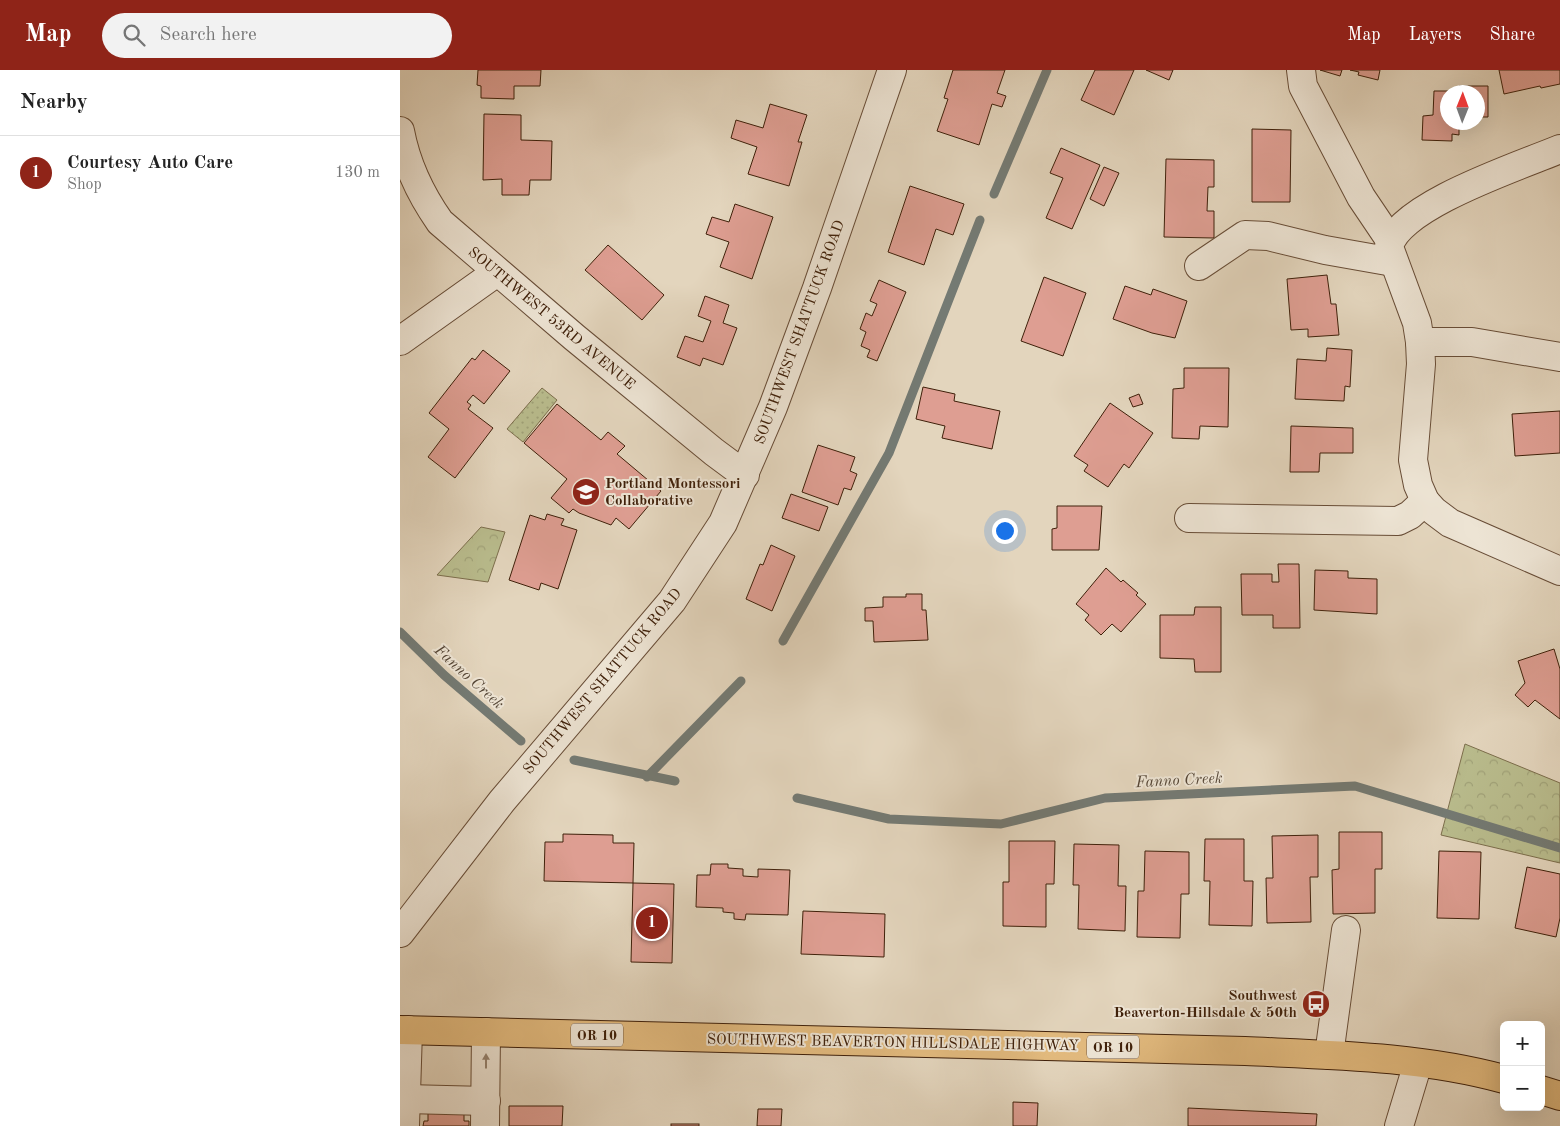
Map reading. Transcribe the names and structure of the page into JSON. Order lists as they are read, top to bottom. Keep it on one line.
{"streets":{"main road":["OR 10","SOUTHWEST BEAVERTON HILLSDALE HIGHWAY"],"street":["SOUTHWEST 53RD AVENUE","SOUTHWEST SHATTUCK ROAD"]},"crossings":[["SOUTHWEST 53RD AVENUE","SOUTHWEST SHATTUCK ROAD"]],"water":["Fanno Creek"],"places":{"school or university":["Portland Montessori Collaborative"],"bus stop":["Southwest Beaverton-Hillsdale & 50th"]},"north":"top","page":{"header":"Map","search":"Search here","nav":["Map","Layers","Share"],"heading":"Nearby","list":[{"mark":"1","name":"Courtesy Auto Care","note":"Shop","value":"130 m"}],"pins":"1","map_buttons":["+","−"]}}
